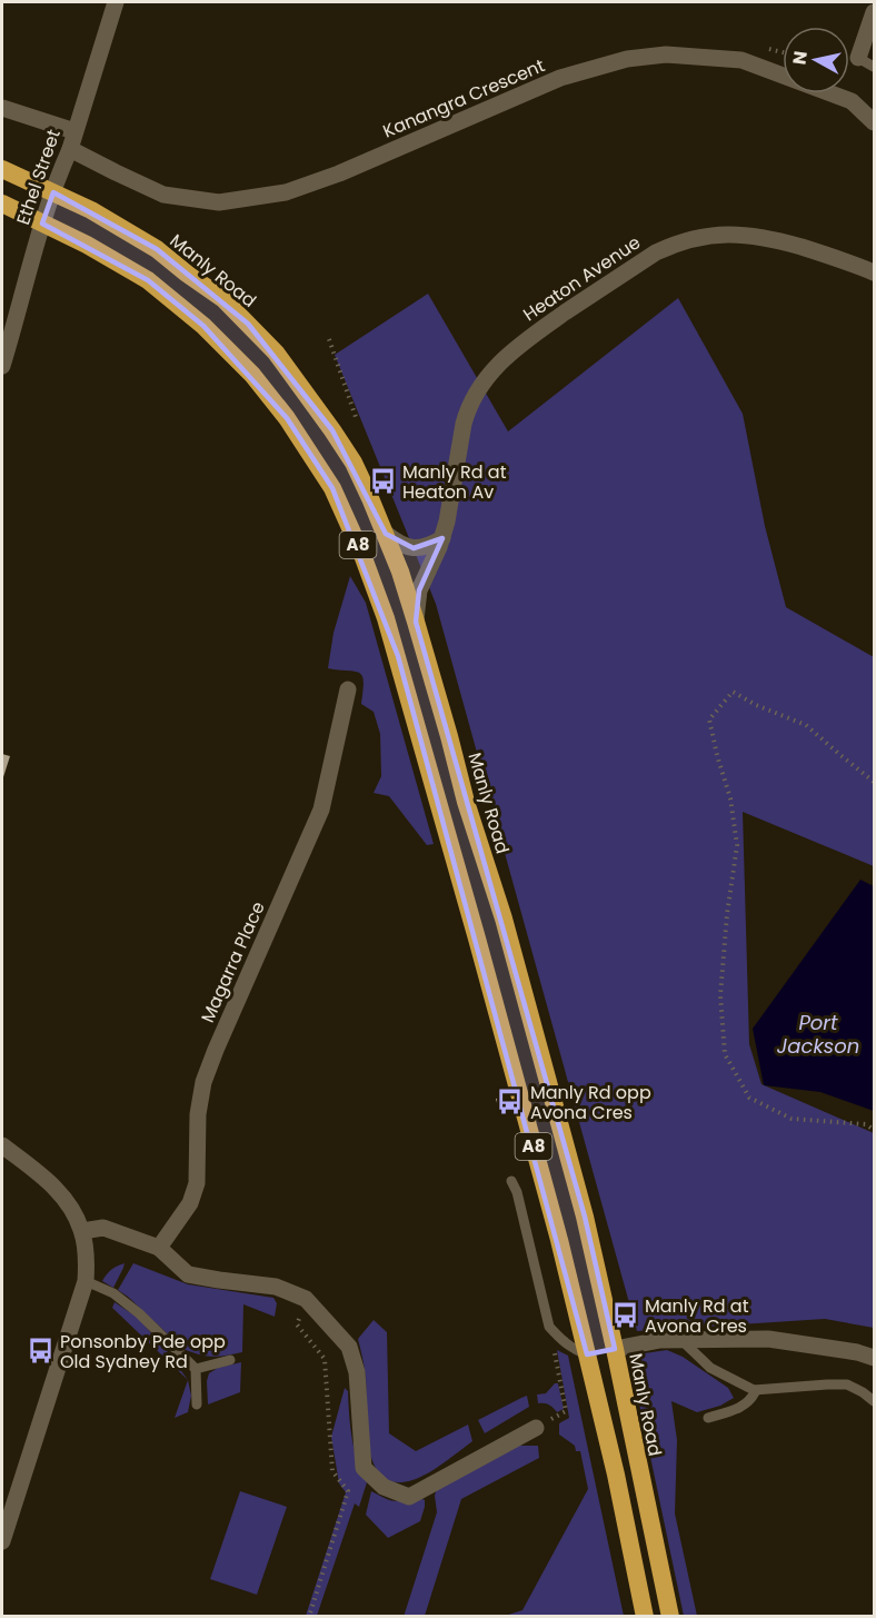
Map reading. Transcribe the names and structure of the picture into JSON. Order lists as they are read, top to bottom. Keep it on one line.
{"streets":{"highway":["Manly Road","A8"],"street":["Kanangra Crescent","Ethel Street","Heaton Avenue","Magarra Place"]},"crossings":[["Kanangra Crescent","Ethel Street"],["Manly Road","Heaton Avenue"]],"water":["Port Jackson"],"places":{"bus stop":["Manly Rd at Heaton Av","Manly Rd opp Avona Cres","Manly Rd at Avona Cres","Ponsonby Pde opp Old Sydney Rd"]},"north":"left"}
